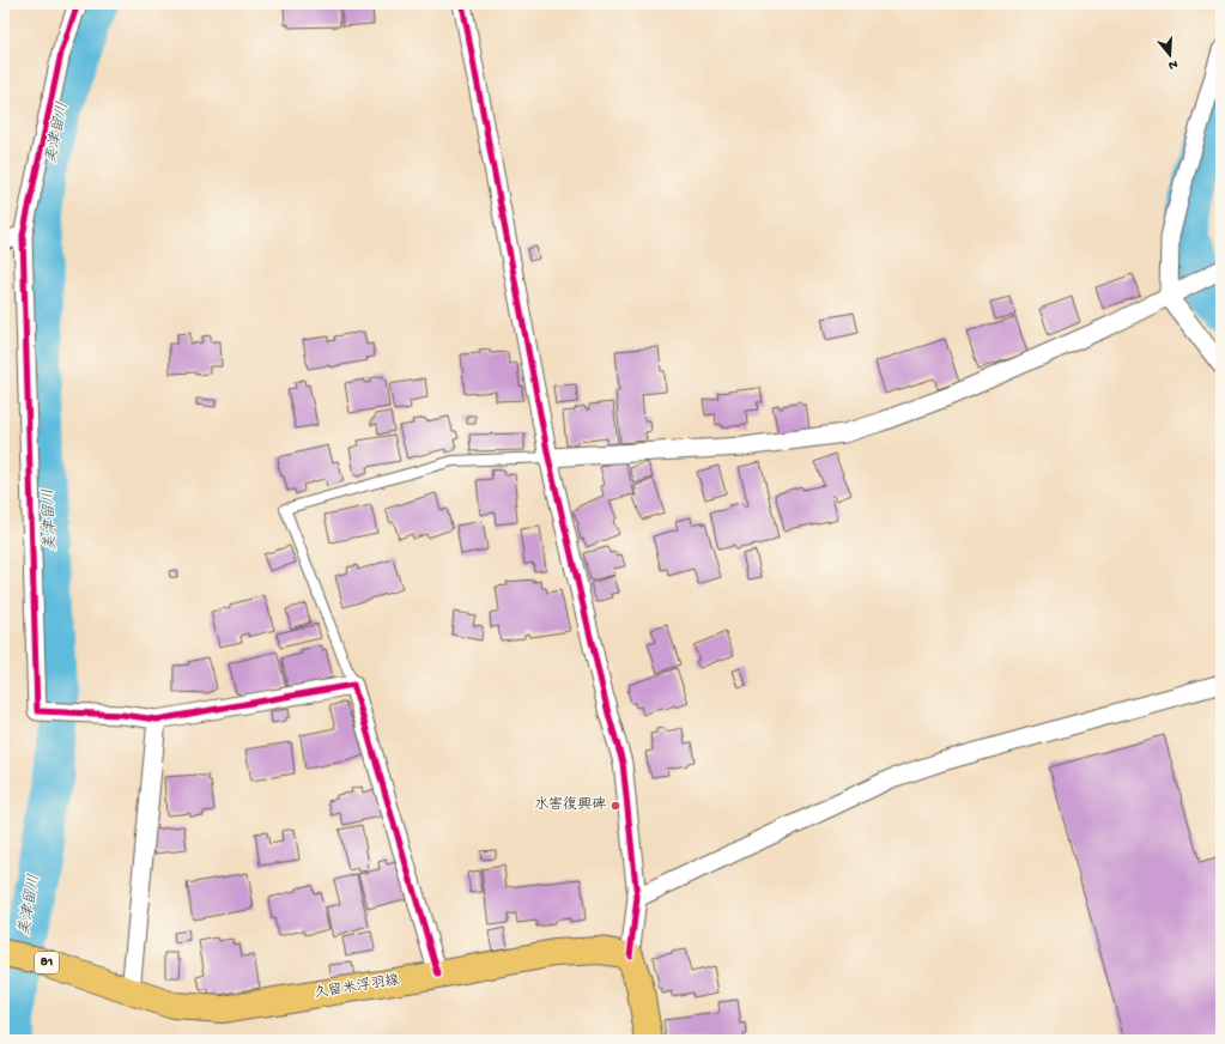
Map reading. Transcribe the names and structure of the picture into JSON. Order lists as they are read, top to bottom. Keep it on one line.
{"streets":{"main road":["81","久留米浮羽線"]},"water":["美津留川"],"places":["水害復興碑"],"north":"bottom"}
